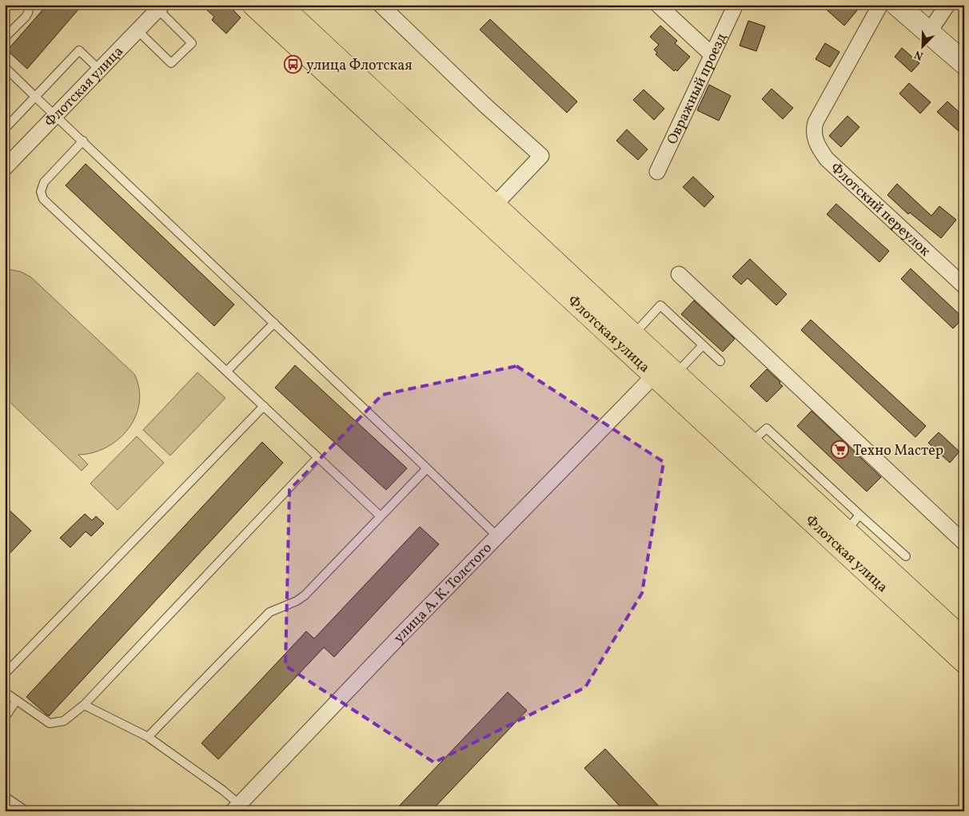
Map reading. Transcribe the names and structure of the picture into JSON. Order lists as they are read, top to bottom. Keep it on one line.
{"streets":{"main road":["Флотская улица"],"street":["Овражный проезд","Флотский переулок","улица А. К. Толстого"]},"crossings":[["Флотская улица","улица А. К. Толстого"]],"places":{"bus stop":["улица Флотская"],"supermarket":["Техно Мастер"]},"north":"bottom left"}
